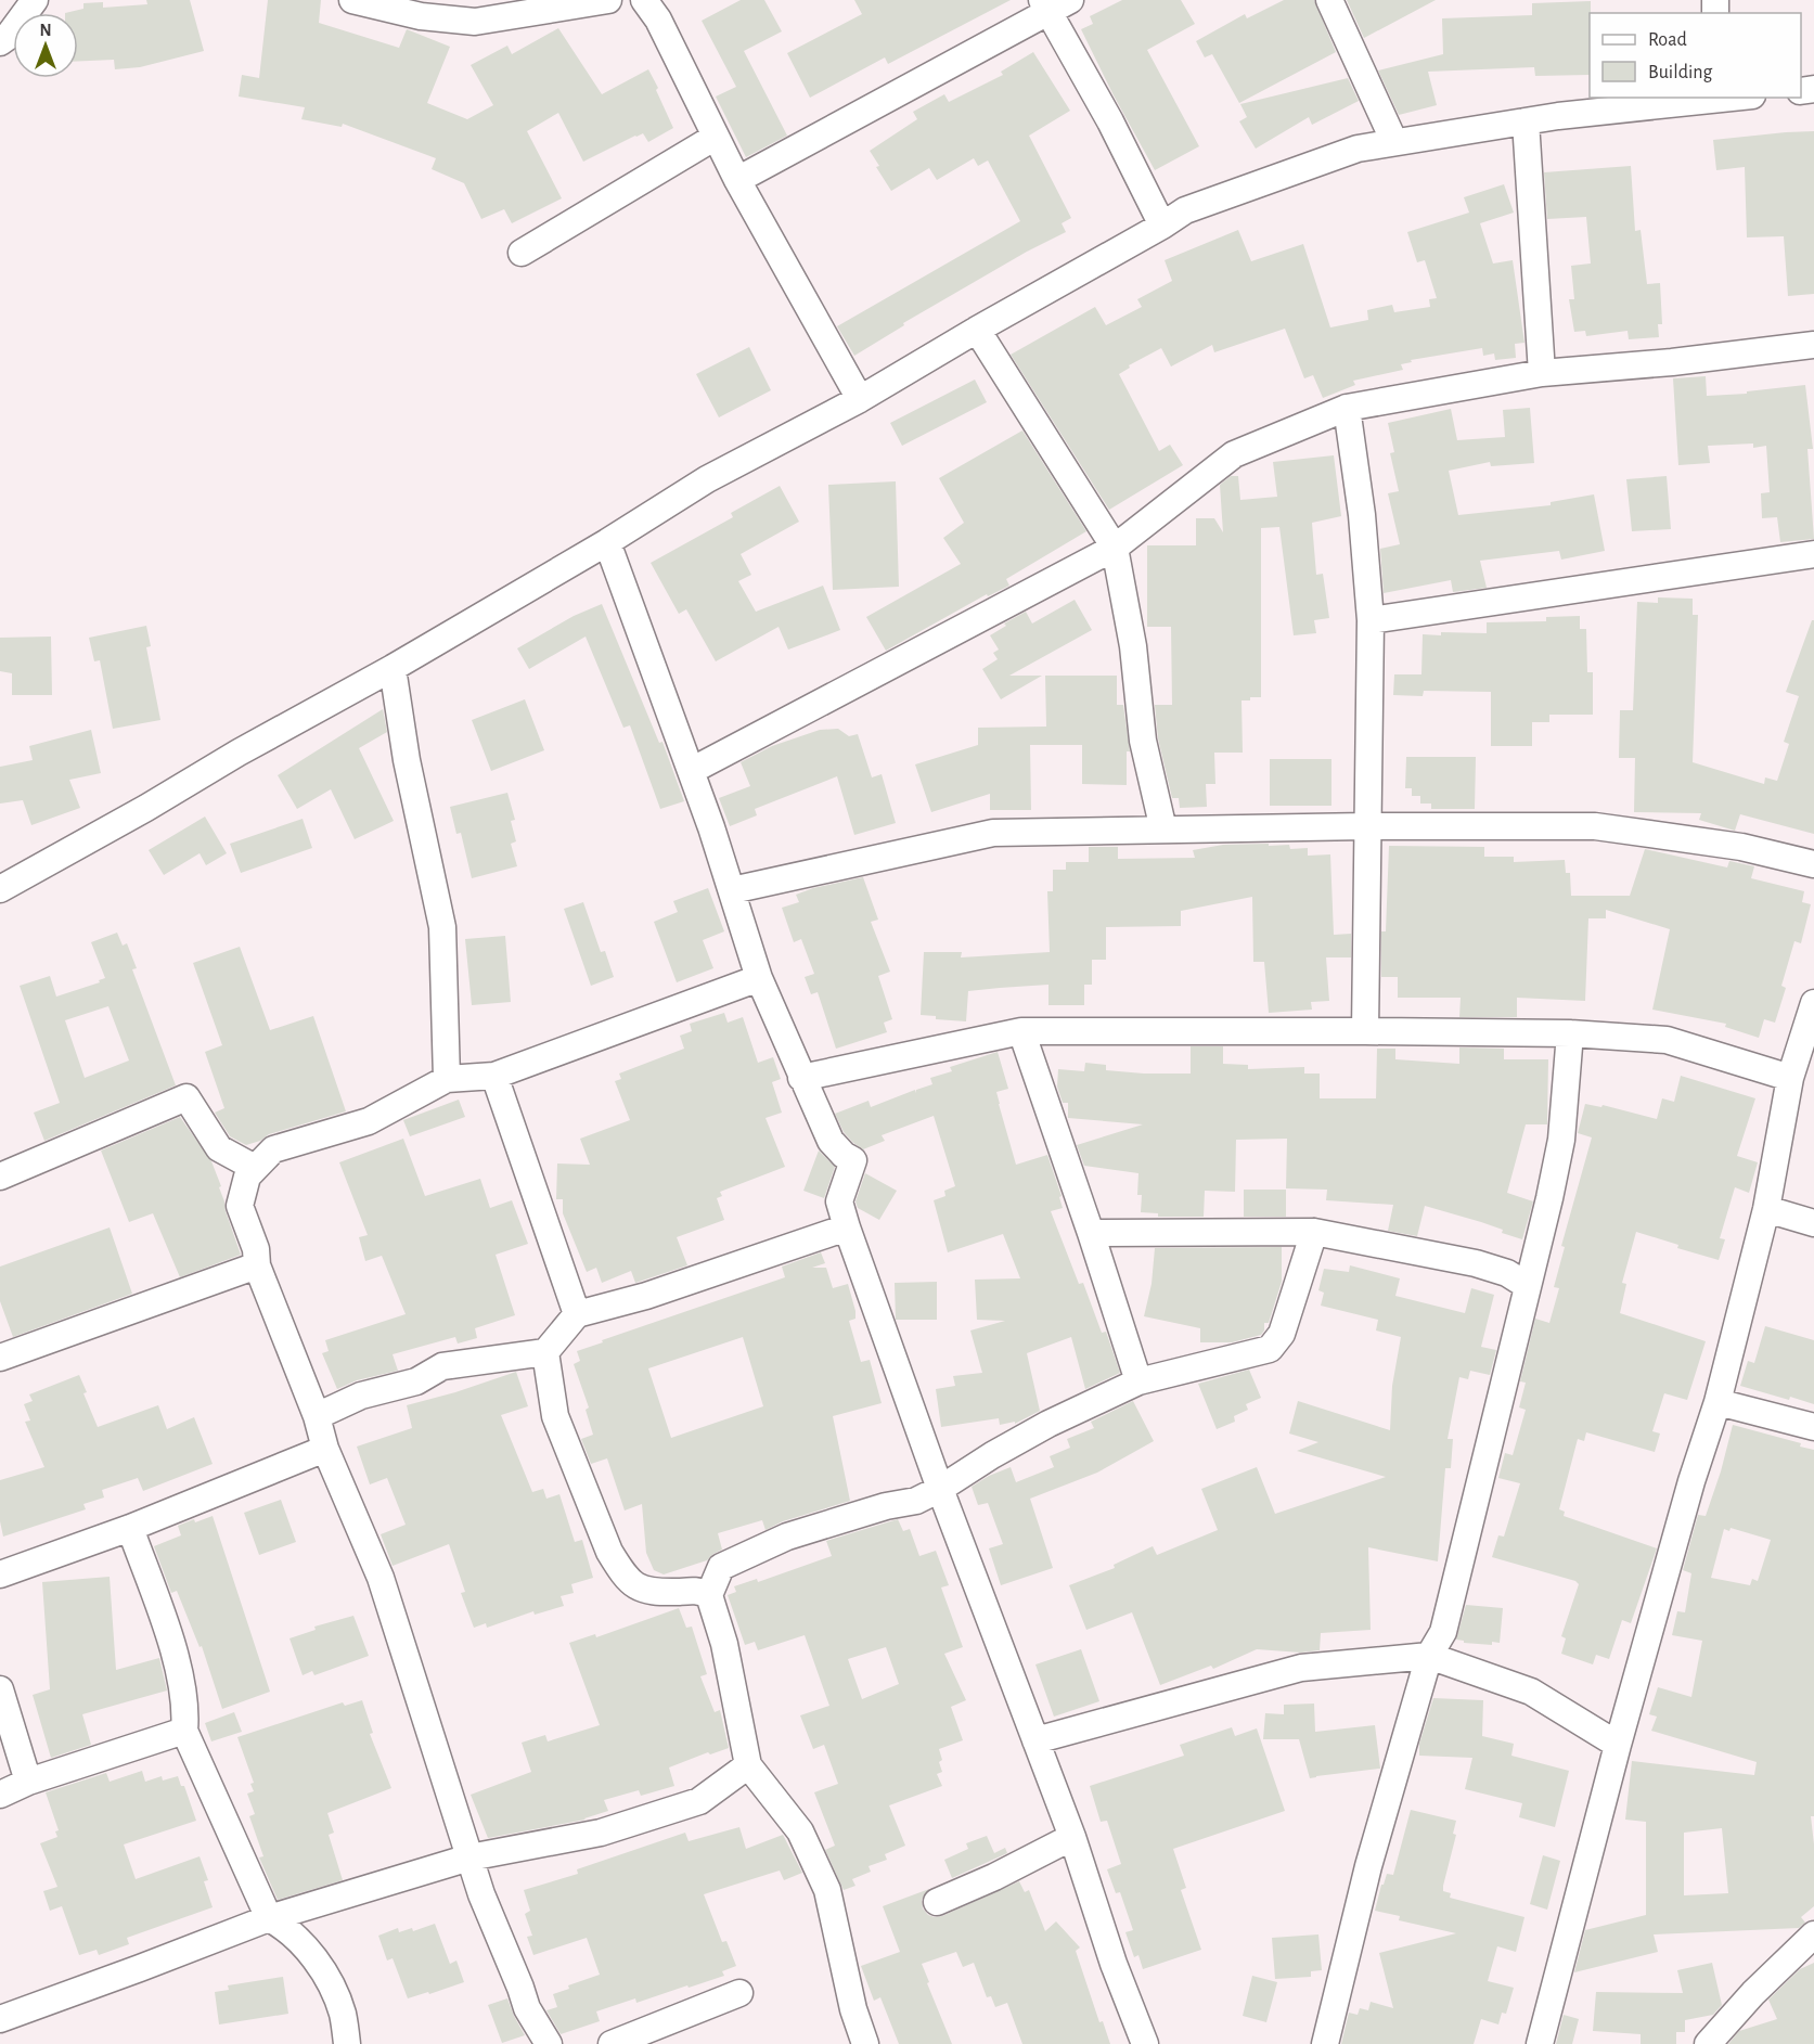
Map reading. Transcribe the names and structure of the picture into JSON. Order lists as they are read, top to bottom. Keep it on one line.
{"legend":["Road","Building"],"north":"top"}
